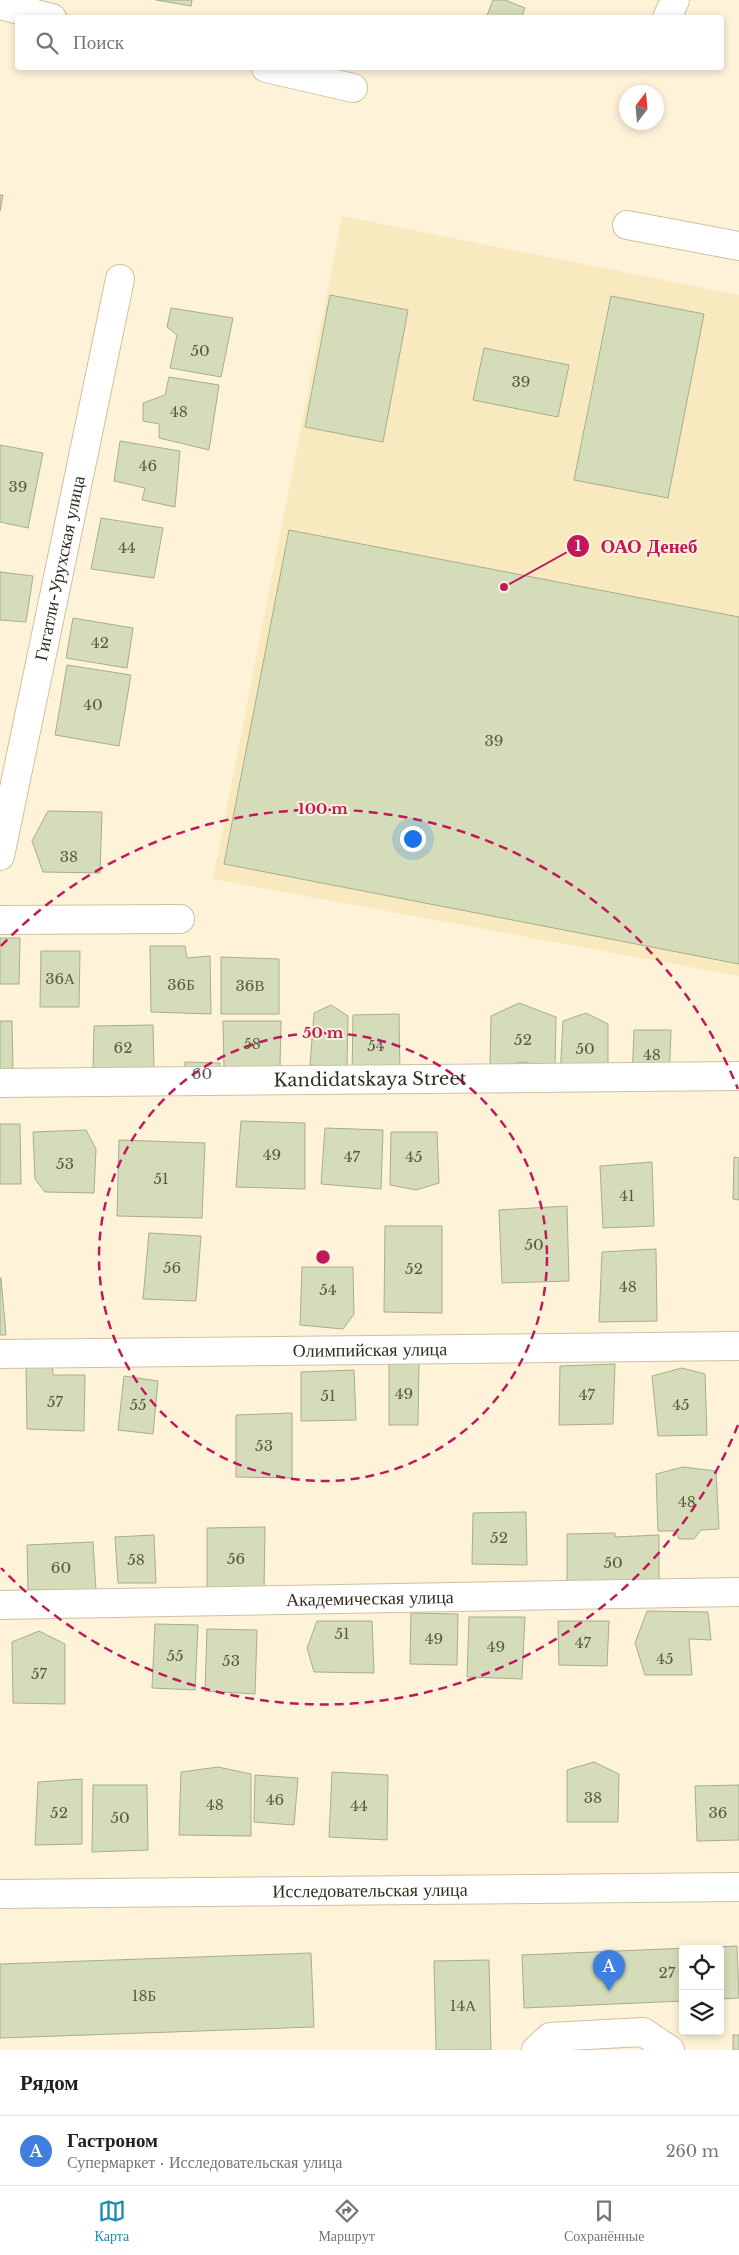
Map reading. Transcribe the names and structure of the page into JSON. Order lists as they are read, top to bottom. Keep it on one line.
{"streets":{"street":["Гигатли-Урухская улица","Kandidatskaya Street","Олимпийская улица","Академическая улица","Исследовательская улица"]},"places":["ОАО Денеб"],"house_numbers":["50","39","48","46","39","44","42","40","39","38","36А","36Б","36В","52","58","54","62","50","48","60","49","47","45","53","51","41","50","56","52","48","54","49","47","51","57","55","45","53","48","52","56","58","50","60","51","49","47","49","55","45","53","57","38","46","48","44","52","36","50","27","18Б","14А"],"north":"top","page":{"search":"Поиск","pins":"A","heading":"Рядом","list":[{"mark":"A","name":"Гастроном","note":"Супермаркет · Исследовательская улица","value":"260 m"}],"nav":["Карта","Маршрут","Сохранённые"]},"rings":["100 m","50 m"]}
